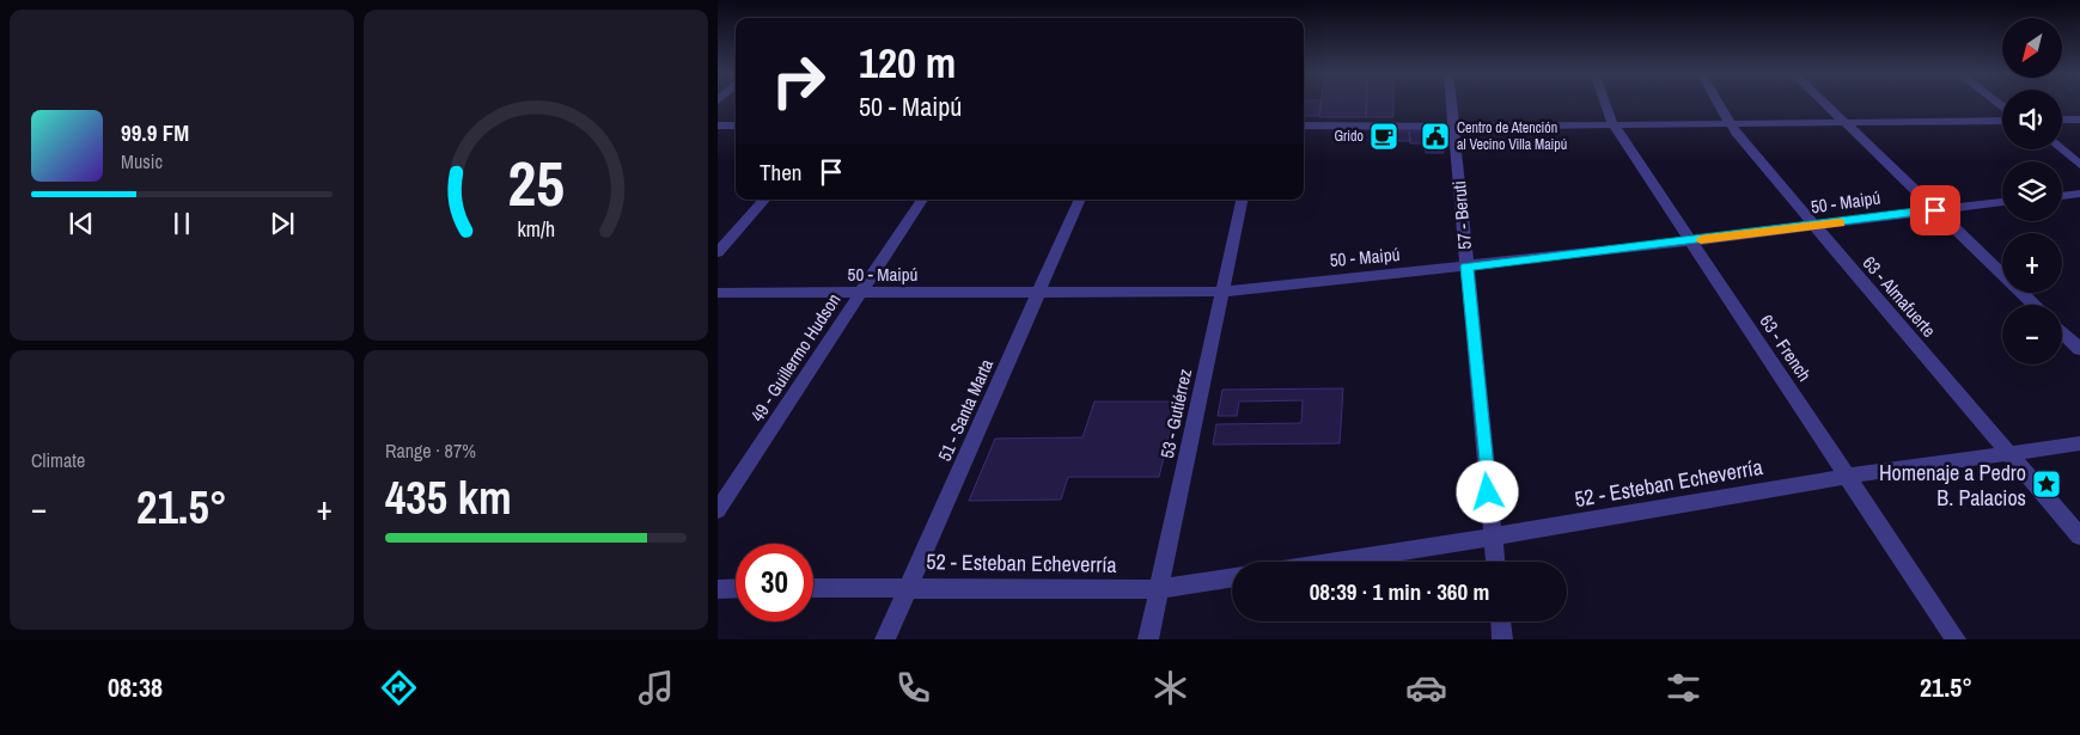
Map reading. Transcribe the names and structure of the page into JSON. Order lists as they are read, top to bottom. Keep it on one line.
{"streets":{"street":["50 - Maipú","57 - Beruti","63 - Almafuerte","63 - French","49 - Guillermo Hudson","51 - Santa Marta","53 - Gutiérrez","52 - Esteban Echeverría"]},"crossings":[["50 - Maipú","57 - Beruti"],["50 - Maipú","63 - Almafuerte"],["50 - Maipú","63 - French"],["50 - Maipú","49 - Guillermo Hudson"],["50 - Maipú","51 - Santa Marta"],["50 - Maipú","53 - Gutiérrez"],["57 - Beruti","52 - Esteban Echeverría"],["63 - Almafuerte","52 - Esteban Echeverría"],["63 - French","52 - Esteban Echeverría"],["51 - Santa Marta","52 - Esteban Echeverría"],["53 - Gutiérrez","52 - Esteban Echeverría"]],"places":{"cafe":["Grido"],"public building":["Centro de Atención al Vecino Villa Maipú"],"place":["Homenaje a Pedro B. Palacios"]},"north":"bottom left","page":{"map_buttons":["+","−"],"turn":["120 m","50 - Maipú"],"song":["99.9 FM","Music"],"then":"Then","tile":["Climate",["Range · 87%","435 km"]],"heat":["−","21.5°","+"],"limit":"30","trip":"08:39 · 1 min · 360 m","tabs":["08:38","21.5°"],"gauge":["25","km/h"]}}
